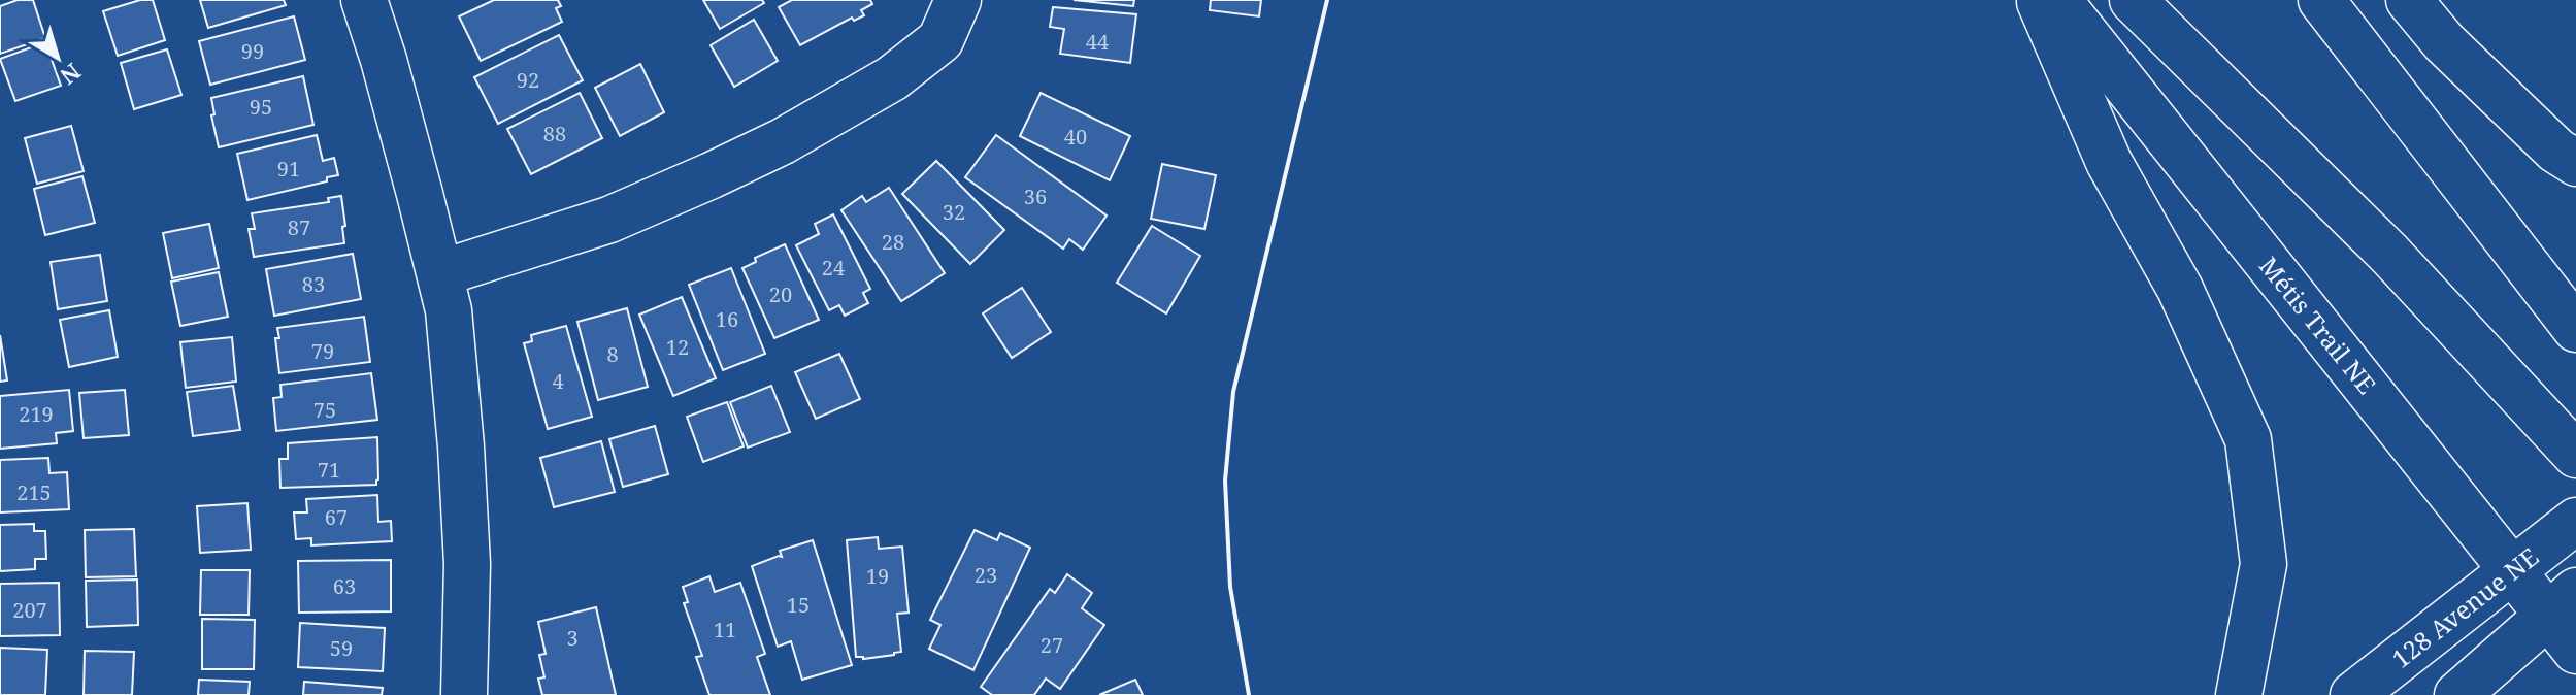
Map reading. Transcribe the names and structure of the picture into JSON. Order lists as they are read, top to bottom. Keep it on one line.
{"streets":{"main road":["Métis Trail NE","128 Avenue NE"]},"crossings":[["Métis Trail NE","128 Avenue NE"]],"house_numbers":["44","99","92","95","88","40","91","36","32","87","28","24","83","20","16","12","79","8","4","75","219","71","215","67","23","19","63","15","207","11","3","27","59"],"north":"bottom right"}
